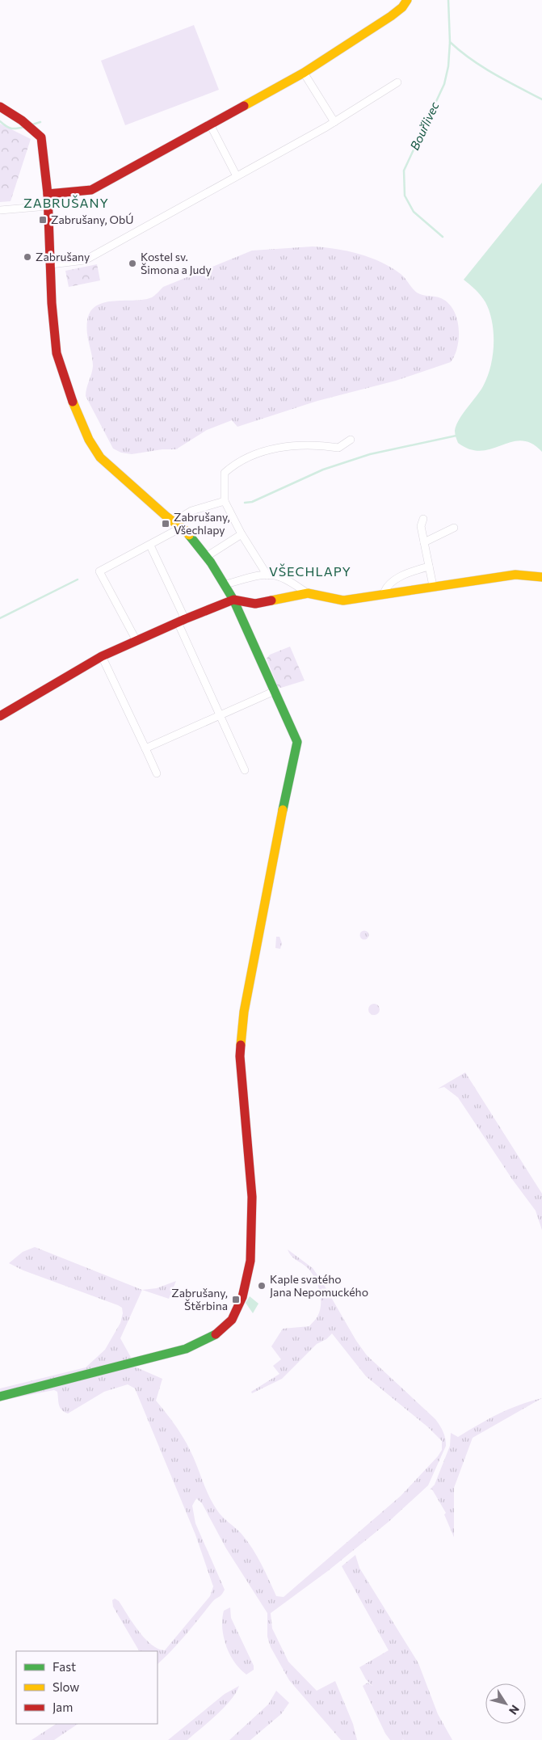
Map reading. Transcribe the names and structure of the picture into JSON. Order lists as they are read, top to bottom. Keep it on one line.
{"districts":["ZABRUŠANY","VŠECHLAPY"],"water":["Bouřlivec"],"places":{"transit":["Zabrušany, ObÚ","Zabrušany, Všechlapy","Zabrušany, Štěrbina"],"other":["Zabrušany","Kostel sv. Šimona a Judy","Kaple svatého Jana Nepomuckého"]},"legend":["Fast","Slow","Jam"],"north":"bottom right"}
